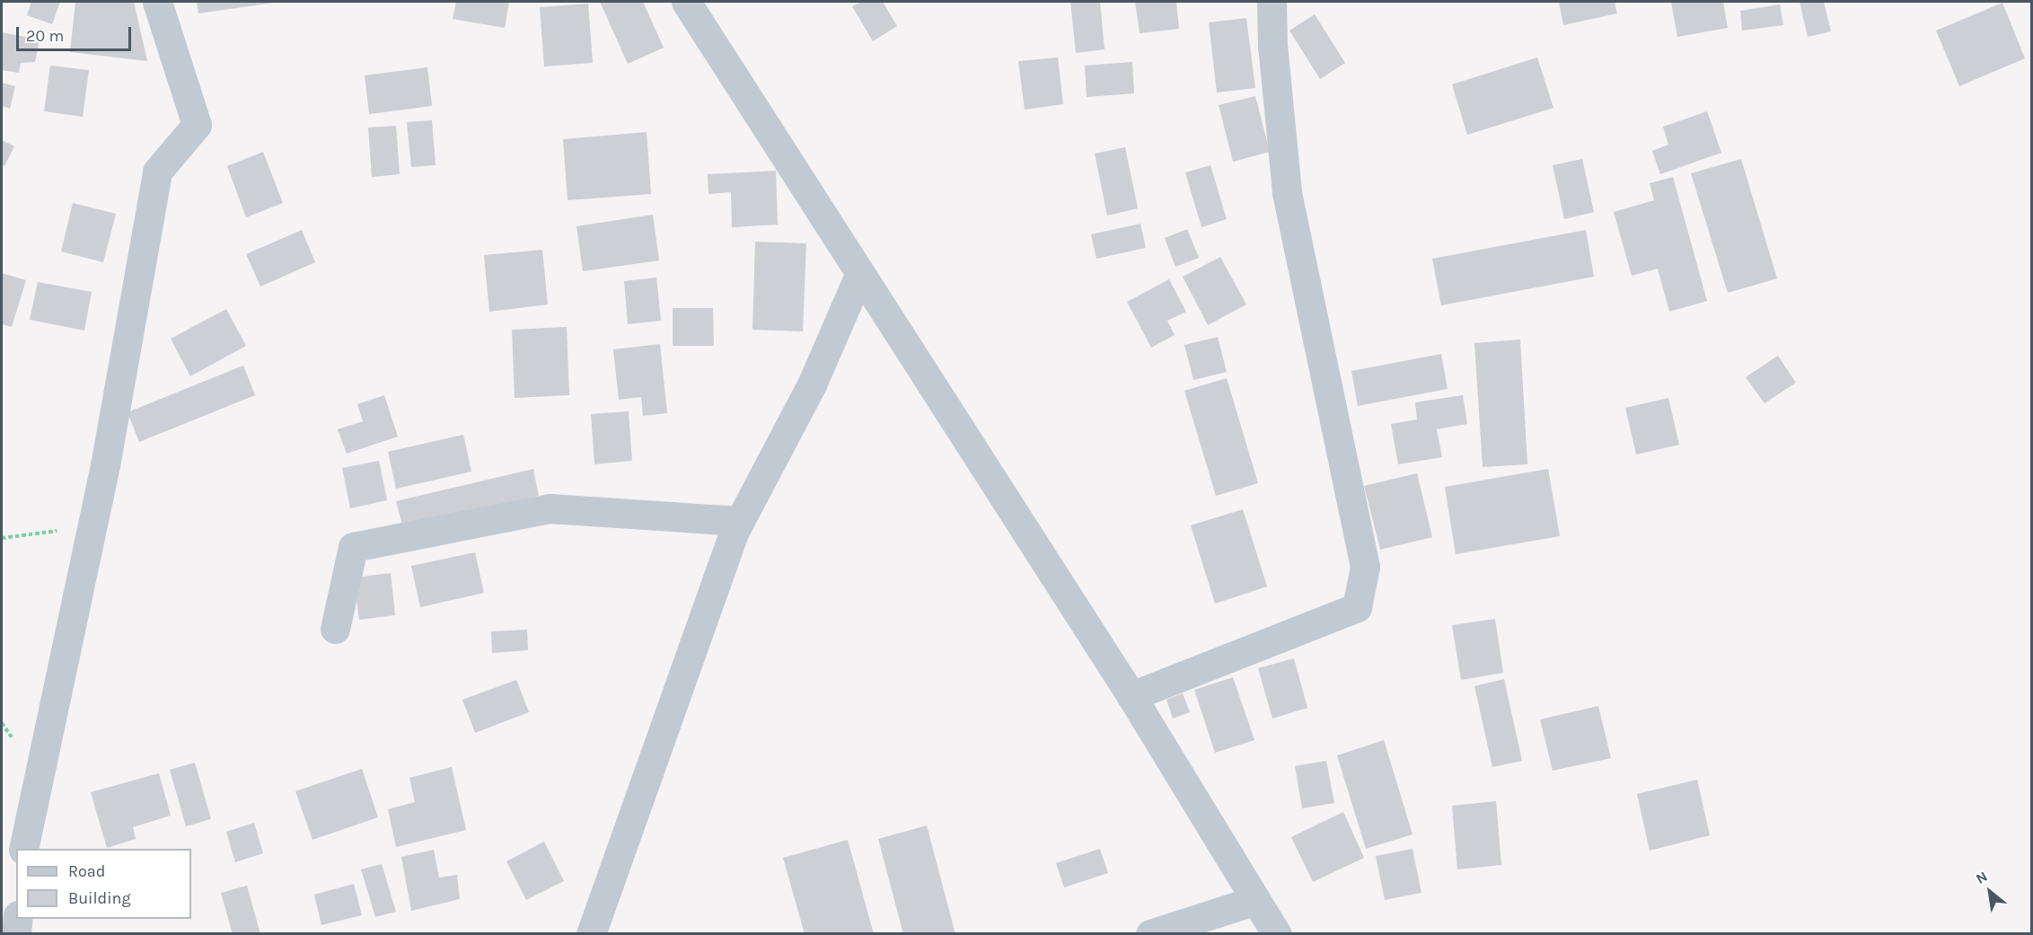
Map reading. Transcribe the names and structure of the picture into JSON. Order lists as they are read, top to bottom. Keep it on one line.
{"legend":["Road","Building"],"scale_bar":"20 m","north":"top left"}
